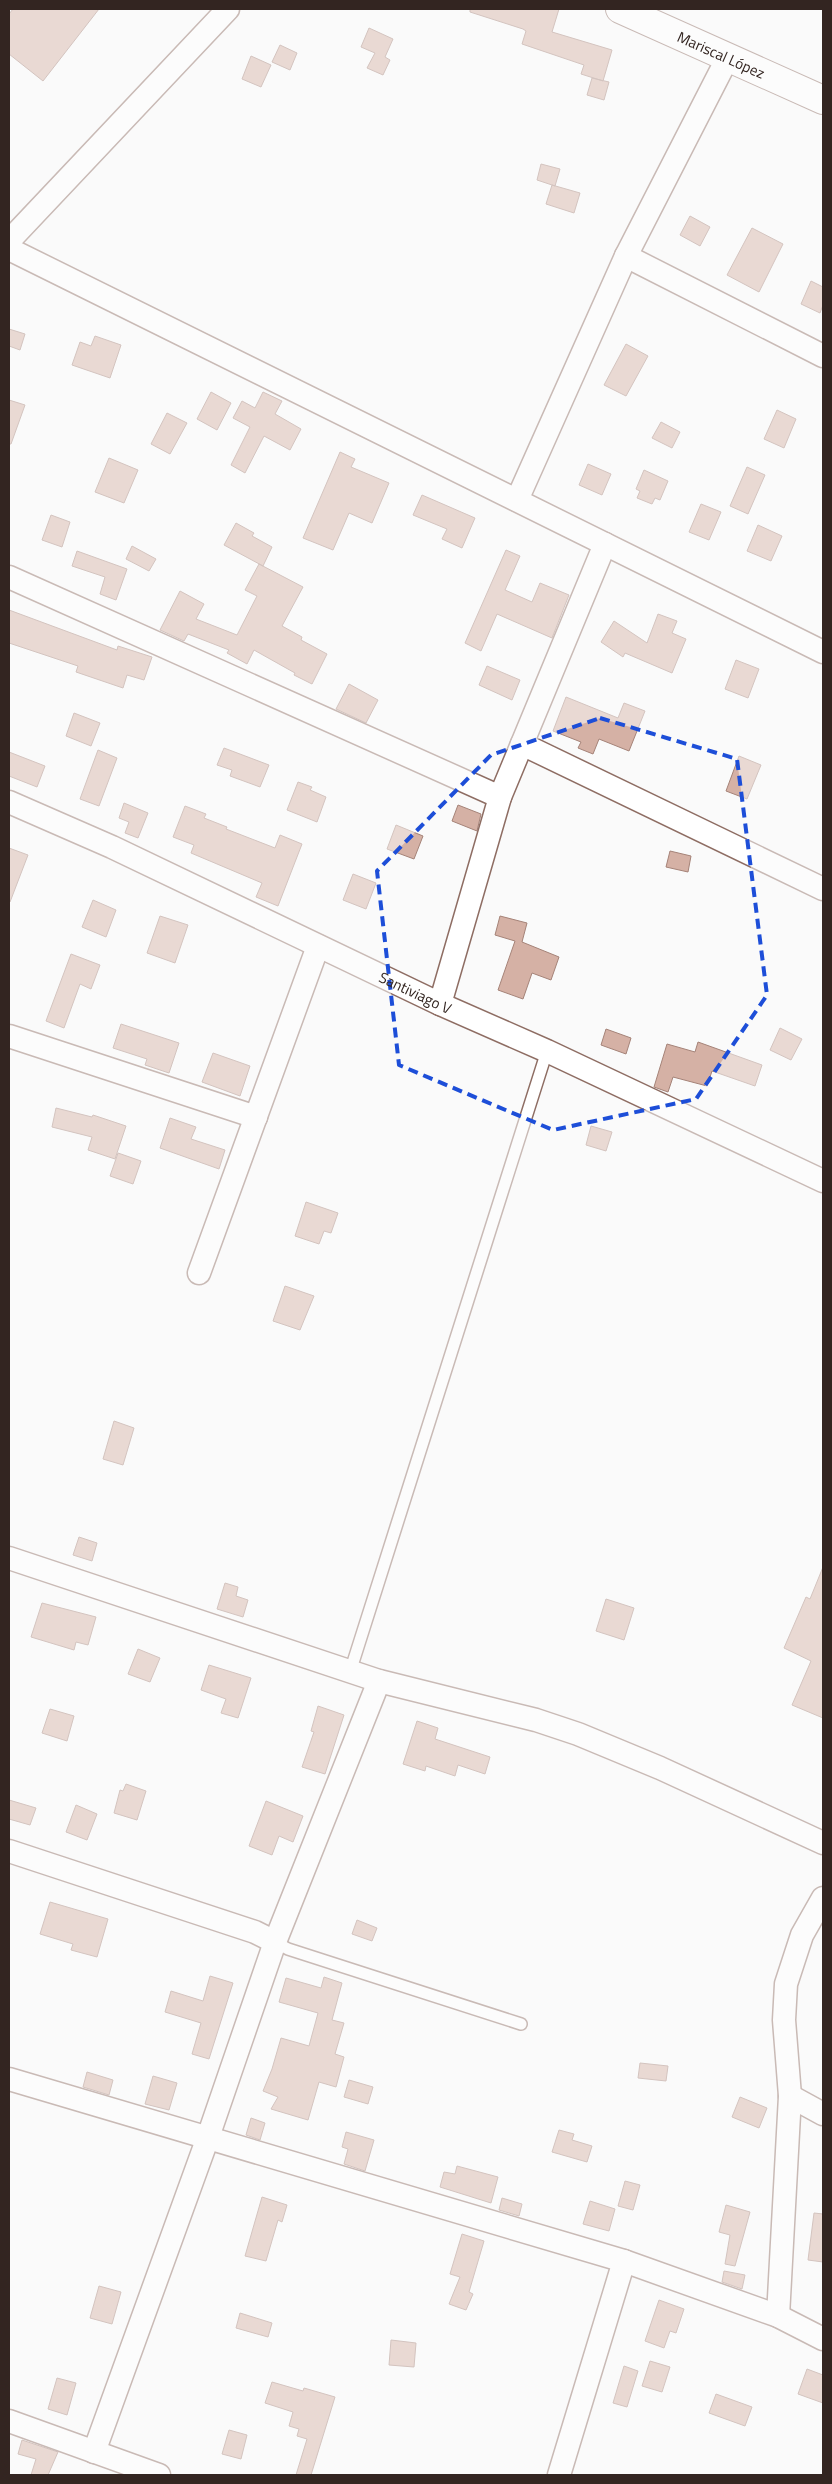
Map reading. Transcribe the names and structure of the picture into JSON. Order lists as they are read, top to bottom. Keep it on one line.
{"streets":{"street":["Mariscal López","Santiviago V"]}}
